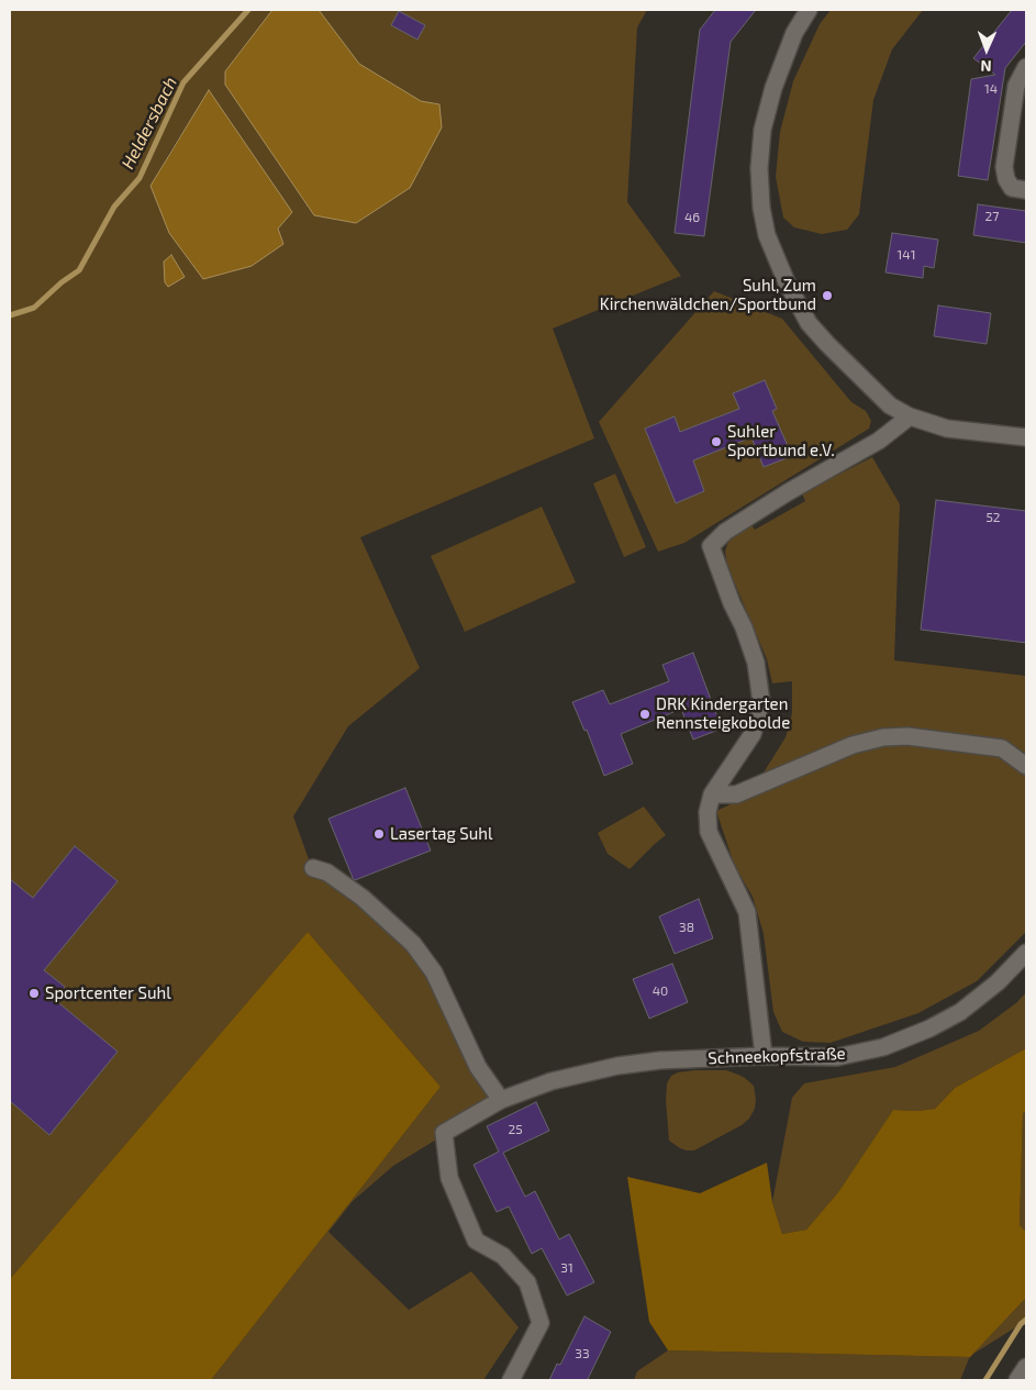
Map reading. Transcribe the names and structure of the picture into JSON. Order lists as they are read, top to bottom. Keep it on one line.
{"streets":{"street":["Schneekopfstraße"]},"water":["Heldersbach"],"places":["Suhl, Zum Kirchenwäldchen/Sportbund","Suhler Sportbund e.V.","DRK Kindergarten Rennsteigkobolde","Lasertag Suhl","Sportcenter Suhl"],"house_numbers":["14","27","46","141","52","38","40","25","31","33"],"north":"bottom"}
